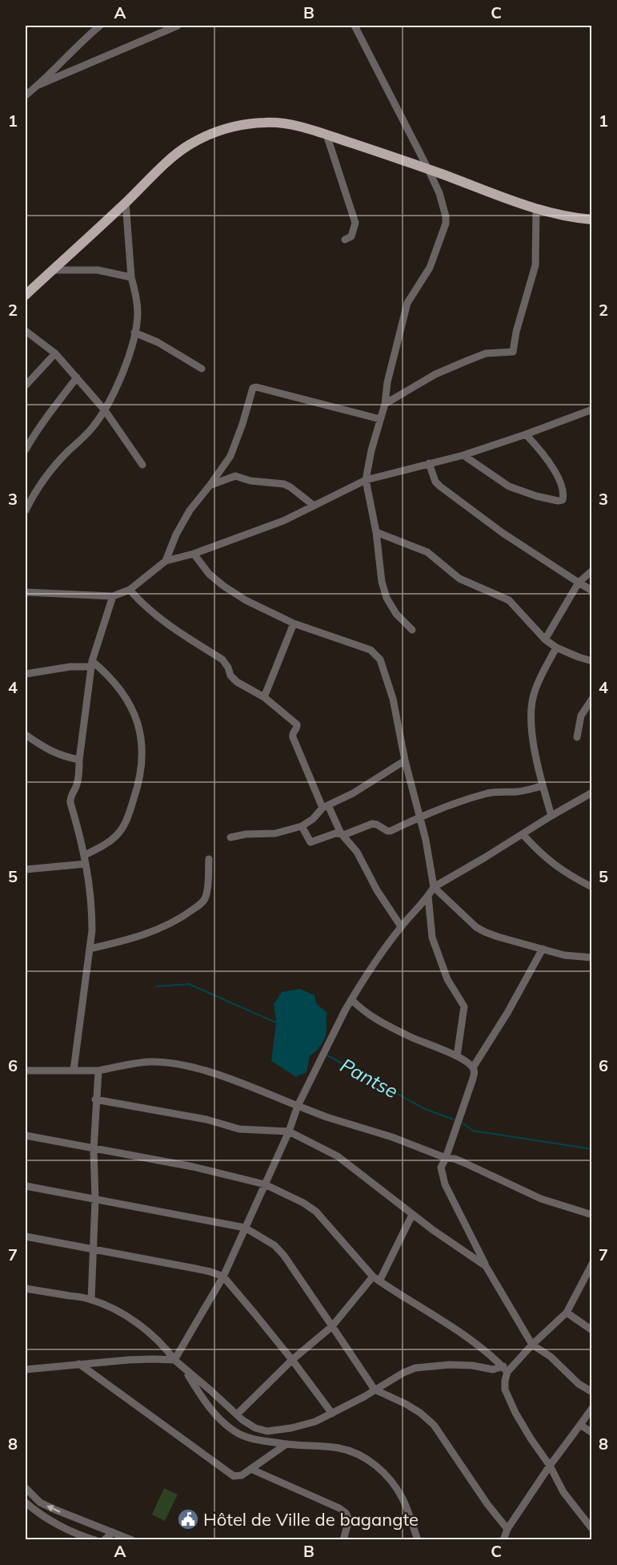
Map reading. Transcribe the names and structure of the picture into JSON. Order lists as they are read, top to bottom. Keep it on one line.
{"water":["Pantse"],"places":{"public building":["Hôtel de Ville de bagangte"]},"grid":{"columns":["A","B","C"],"rows":["1","2","3","4","5","6","7","8"]}}
